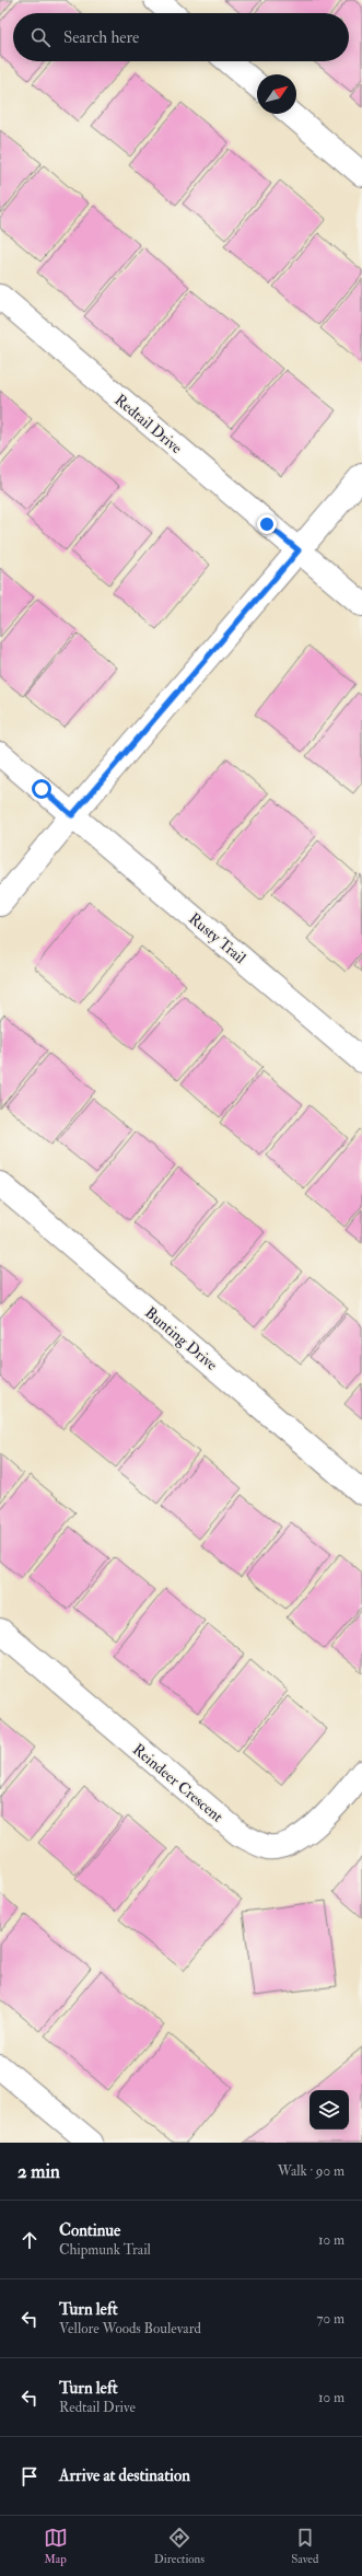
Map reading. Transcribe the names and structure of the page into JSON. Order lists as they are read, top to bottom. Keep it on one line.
{"streets":{"street":["Redtail Drive","Rusty Trail","Bunting Drive","Reindeer Crescent"]},"north":"top right","page":{"search":"Search here","heading":["2 min","Walk · 90 m"],"list":[["Continue","Chipmunk Trail","10 m"],["Turn left","Vellore Woods Boulevard","70 m"],["Turn left","Redtail Drive","10 m"],"Arrive at destination"],"nav":["Map","Directions","Saved"]}}
